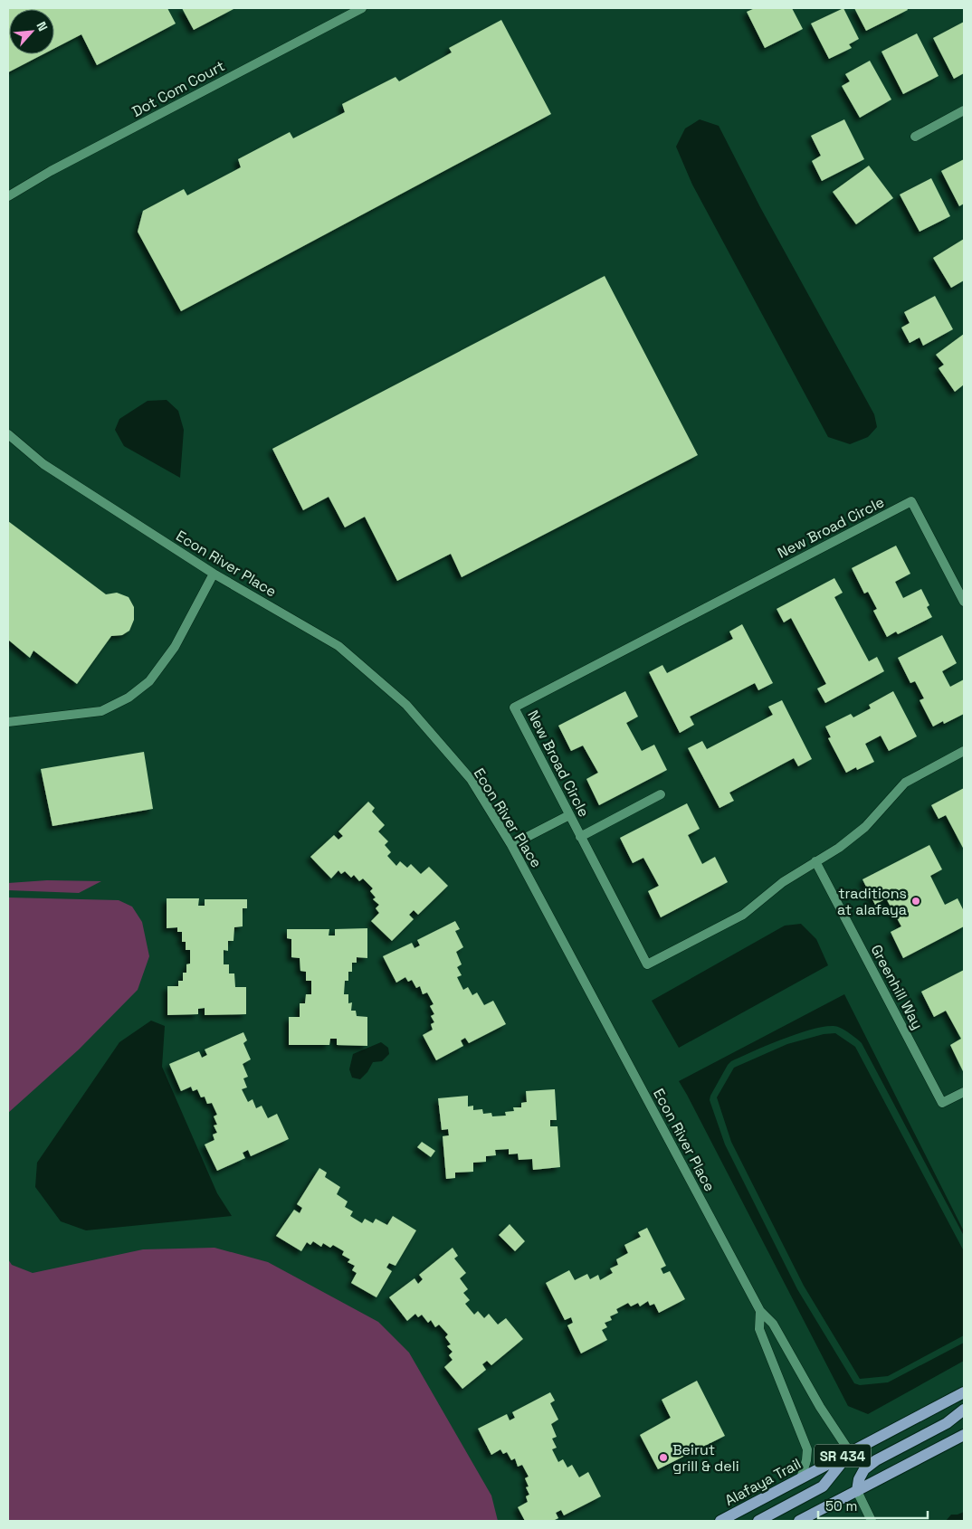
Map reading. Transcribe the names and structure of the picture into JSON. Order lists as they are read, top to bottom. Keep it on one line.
{"streets":{"main road":["SR 434","Alafaya Trail"],"street":["Dot Com Court","New Broad Circle","Econ River Place","Greenhill Way"]},"crossings":[["New Broad Circle","Greenhill Way"],["Econ River Place","Alafaya Trail"]],"places":["traditions at alafaya","Beirut grill & deli"],"scale_bar":"50 m","north":"top right"}
